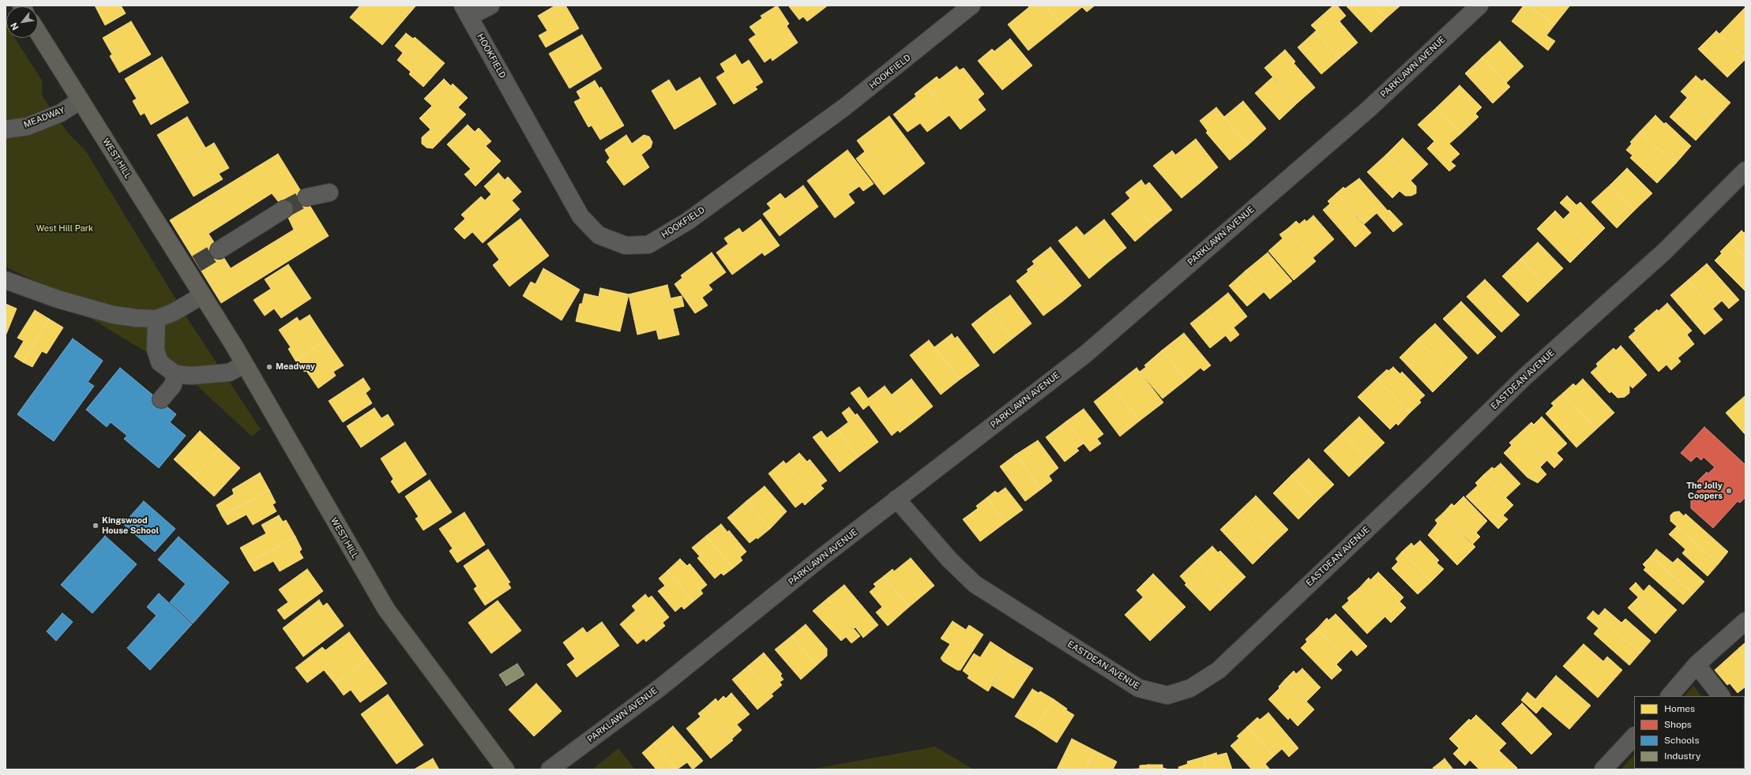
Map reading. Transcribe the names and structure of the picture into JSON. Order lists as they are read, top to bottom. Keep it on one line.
{"streets":{"main road":["WEST HILL"],"street":["HOOKFIELD","PARKLAWN AVENUE","MEADWAY","EASTDEAN AVENUE"]},"crossings":[["PARKLAWN AVENUE","EASTDEAN AVENUE"],["MEADWAY","WEST HILL"]],"parks":["West Hill Park"],"places":["Meadway","The Jolly Coopers","Kingswood House School"],"legend":["Homes","Shops","Schools","Industry"],"north":"bottom left"}
